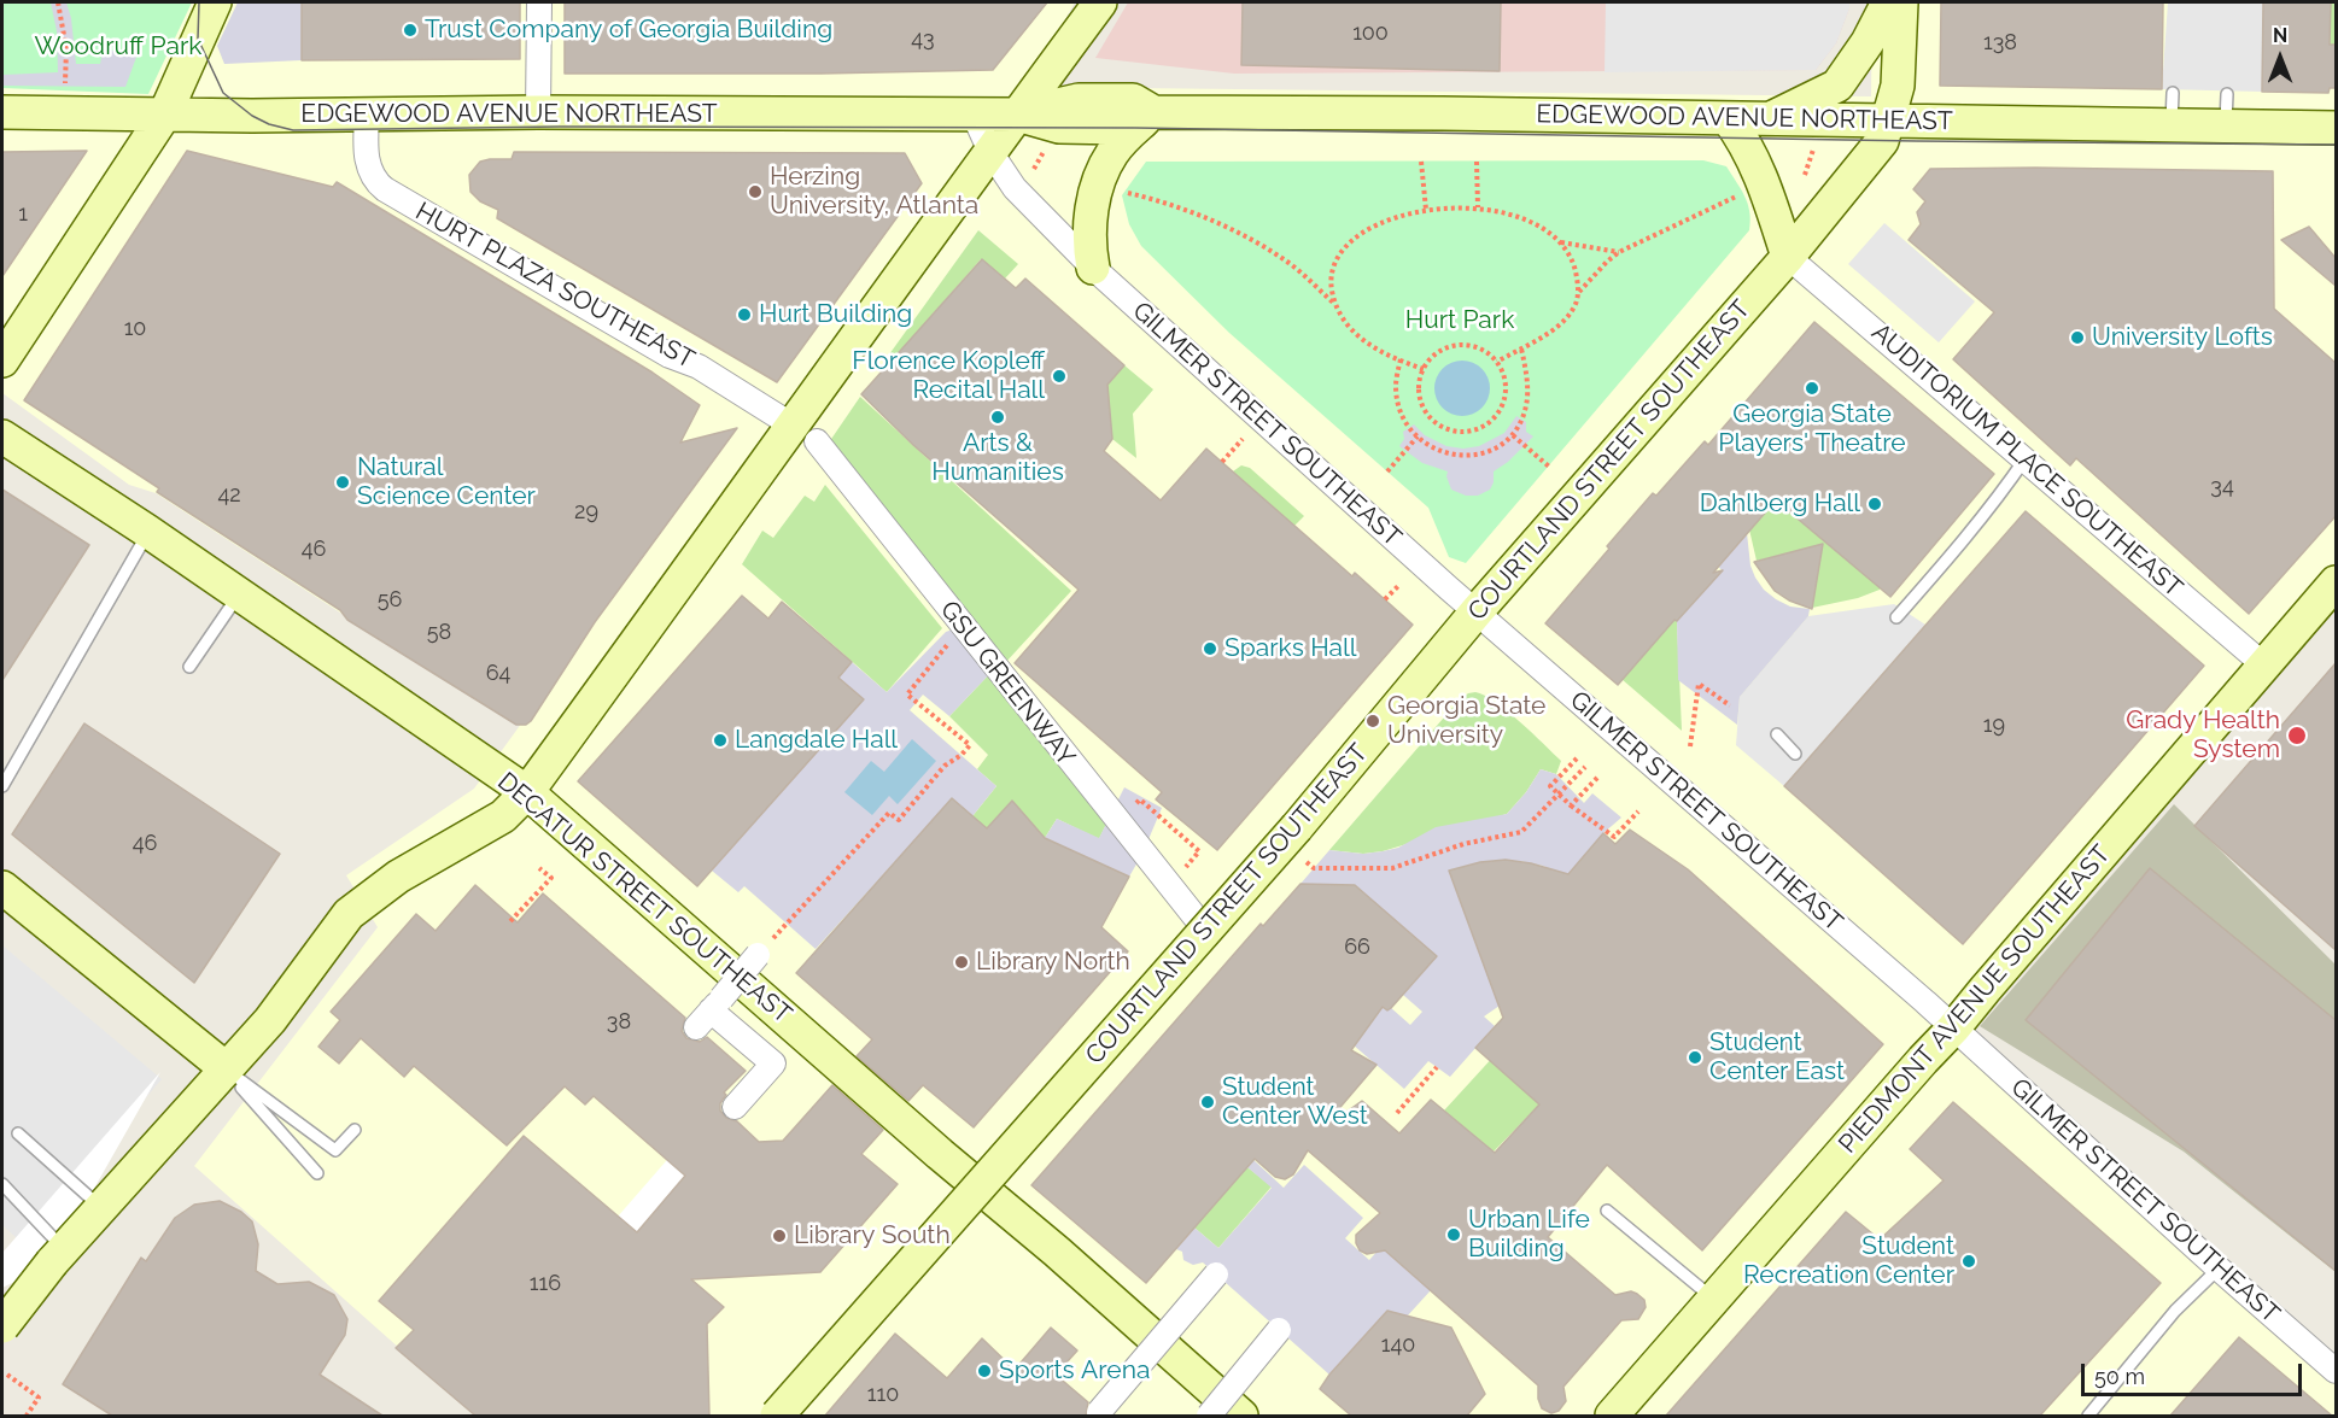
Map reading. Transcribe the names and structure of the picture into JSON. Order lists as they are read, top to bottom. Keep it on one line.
{"streets":{"main road":["EDGEWOOD AVENUE NORTHEAST","COURTLAND STREET SOUTHEAST","DECATUR STREET SOUTHEAST","PIEDMONT AVENUE SOUTHEAST"],"street":["HURT PLAZA SOUTHEAST","GILMER STREET SOUTHEAST","AUDITORIUM PLACE SOUTHEAST","GSU GREENWAY"]},"crossings":[["EDGEWOOD AVENUE NORTHEAST","HURT PLAZA SOUTHEAST"],["EDGEWOOD AVENUE NORTHEAST","GILMER STREET SOUTHEAST"],["EDGEWOOD AVENUE NORTHEAST","COURTLAND STREET SOUTHEAST"],["HURT PLAZA SOUTHEAST","GSU GREENWAY"],["GILMER STREET SOUTHEAST","COURTLAND STREET SOUTHEAST"],["GILMER STREET SOUTHEAST","PIEDMONT AVENUE SOUTHEAST"],["COURTLAND STREET SOUTHEAST","AUDITORIUM PLACE SOUTHEAST"],["AUDITORIUM PLACE SOUTHEAST","PIEDMONT AVENUE SOUTHEAST"]],"parks":["Woodruff Park","Hurt Park"],"places":["Trust Company of Georgia Building","Herzing University, Atlanta","Hurt Building","University Lofts","Florence Kopleff Recital Hall","Georgia State Players' Theatre","Arts & Humanities","Natural Science Center","Dahlberg Hall","Sparks Hall","Georgia State University","Grady Health System","Langdale Hall","Library North","Student Center East","Student Center West","Urban Life Building","Library South","Student Recreation Center","Sports Arena"],"house_numbers":["100","43","138","1","10","34","42","29","46","56","58","64","19","46","66","38","116","140","110"],"scale_bar":"50 m","north":"top"}
